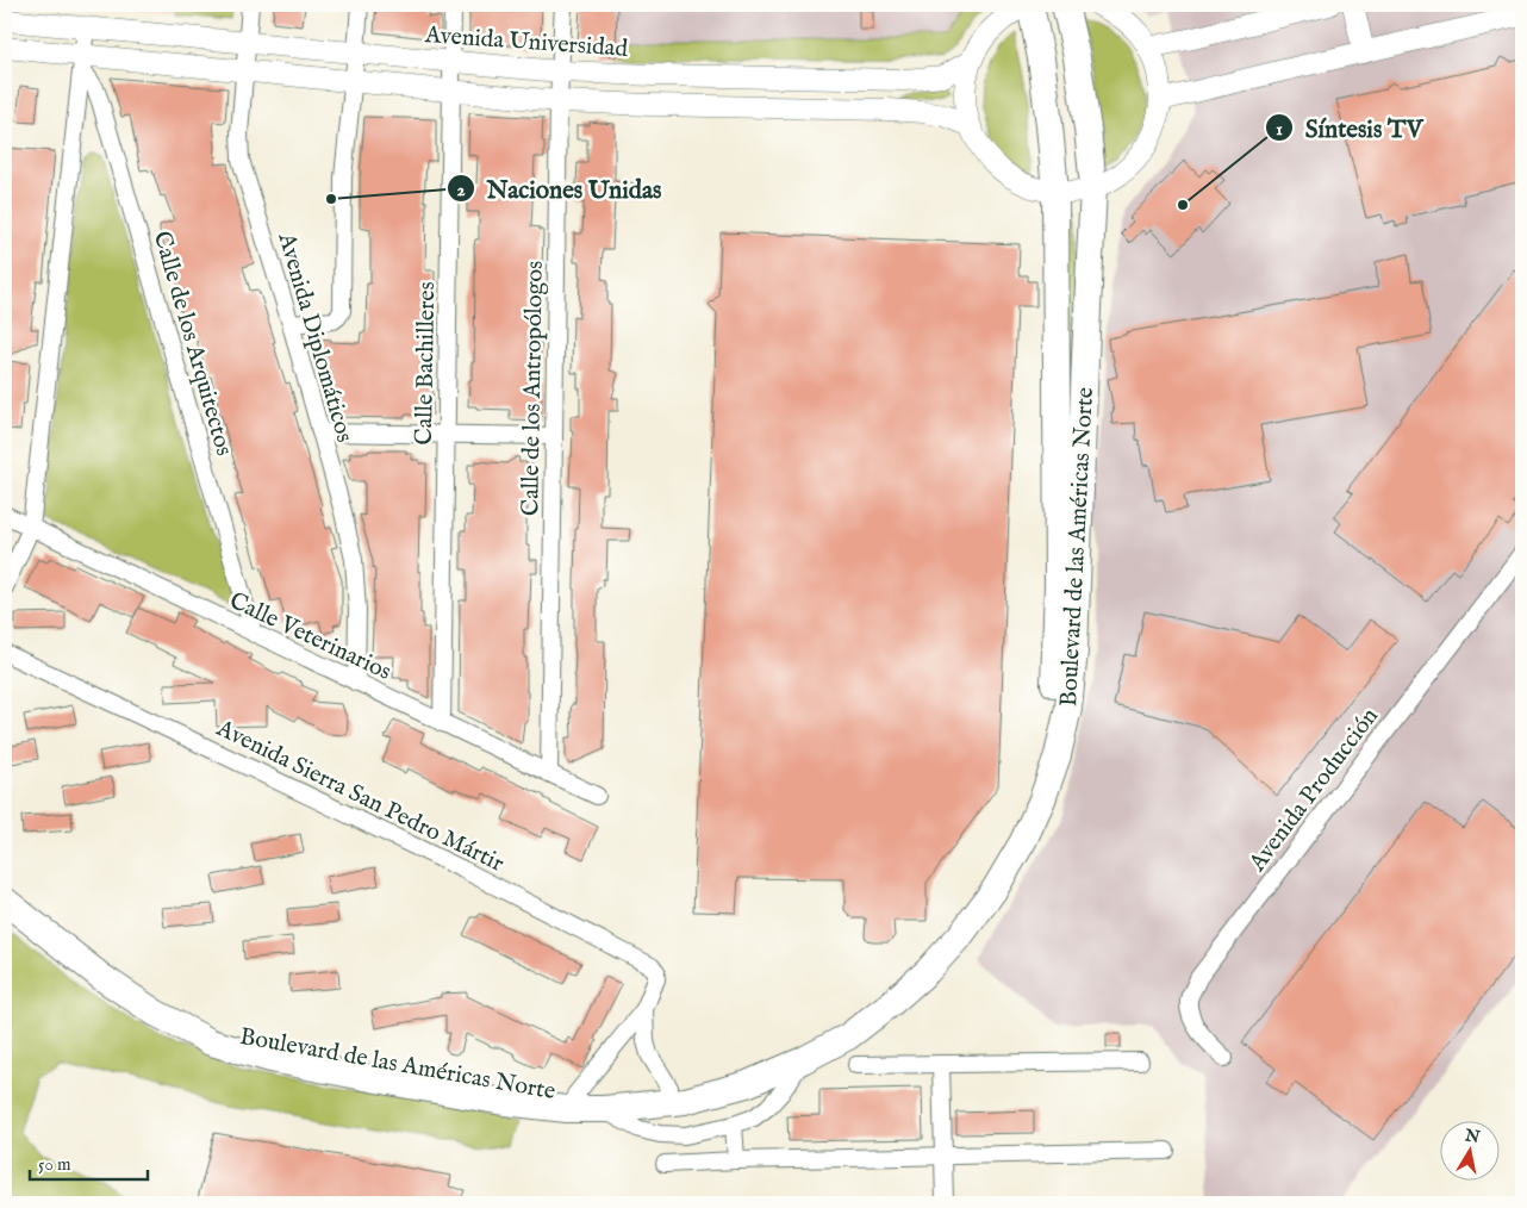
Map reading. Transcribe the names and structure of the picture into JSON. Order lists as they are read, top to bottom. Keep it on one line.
{"streets":{"main road":["Boulevard de las Américas Norte"],"street":["Avenida Universidad","Avenida Diplomáticos","Calle de los Arquitectos","Calle Bachilleres","Calle de los Antropólogos","Calle Veterinarios","Avenida Producción","Avenida Sierra San Pedro Mártir"]},"crossings":[["Avenida Universidad","Avenida Diplomáticos"],["Avenida Universidad","Calle Bachilleres"],["Avenida Universidad","Calle de los Antropólogos"],["Avenida Diplomáticos","Calle Veterinarios"],["Calle de los Arquitectos","Calle Veterinarios"],["Calle Bachilleres","Calle Veterinarios"],["Calle de los Antropólogos","Calle Veterinarios"],["Boulevard de las Américas Norte","Avenida Sierra San Pedro Mártir"]],"places":["Naciones Unidas","Síntesis TV"],"scale_bar":"50 m","north":"top"}
